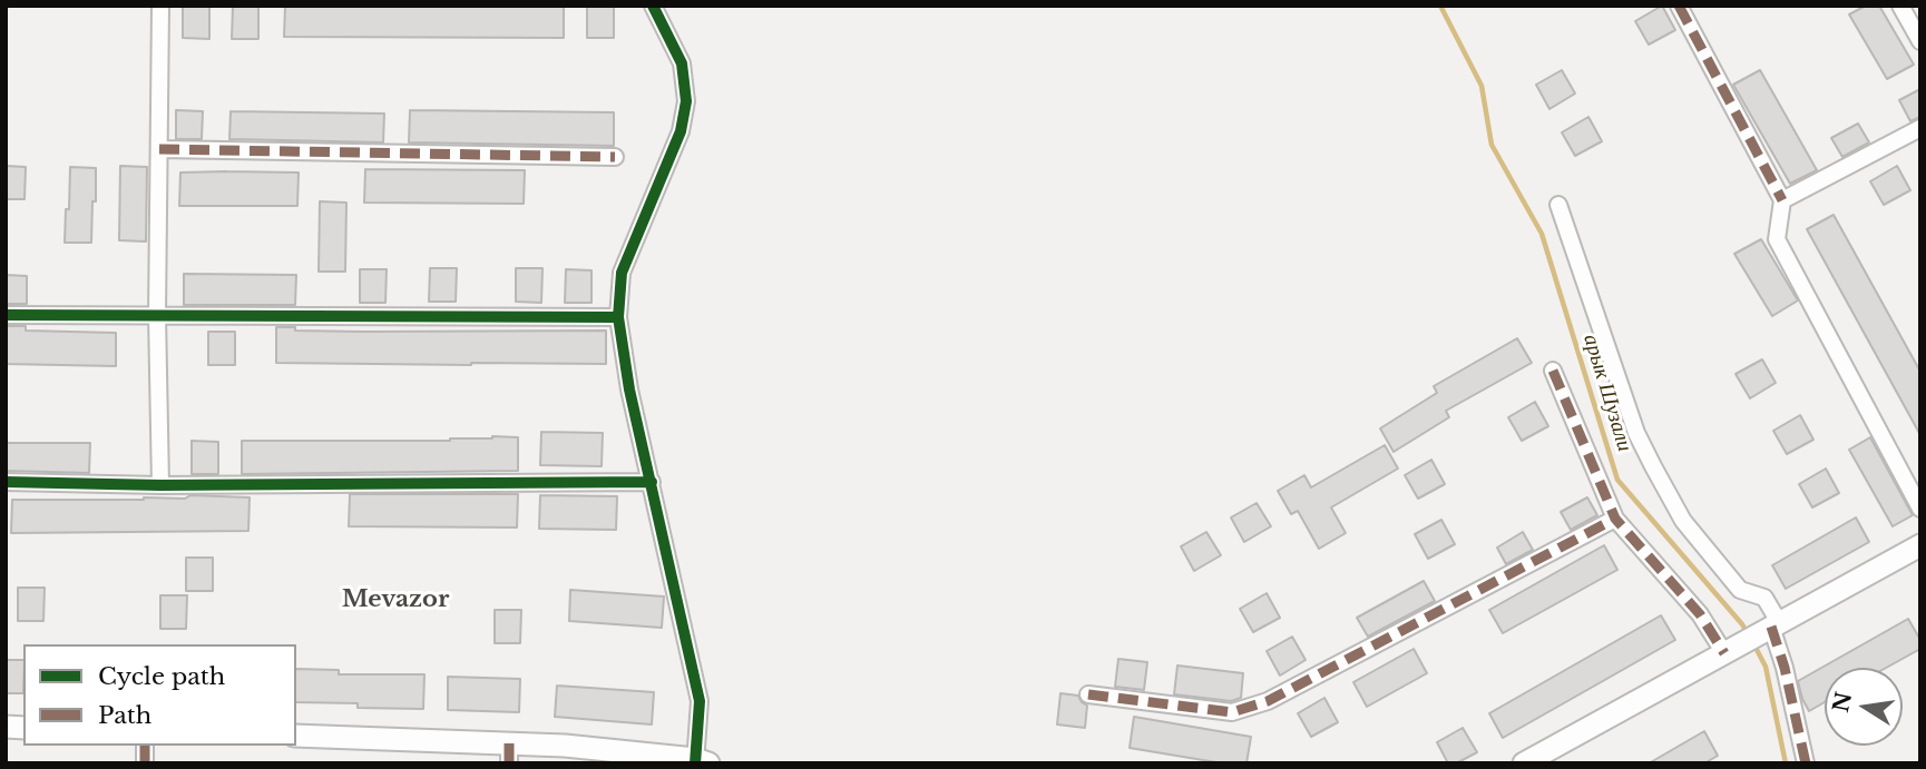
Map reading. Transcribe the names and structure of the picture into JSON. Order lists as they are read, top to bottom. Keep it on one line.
{"districts":["Mevazor"],"water":["арык Шузали"],"legend":["Cycle path","Path"],"north":"left"}
